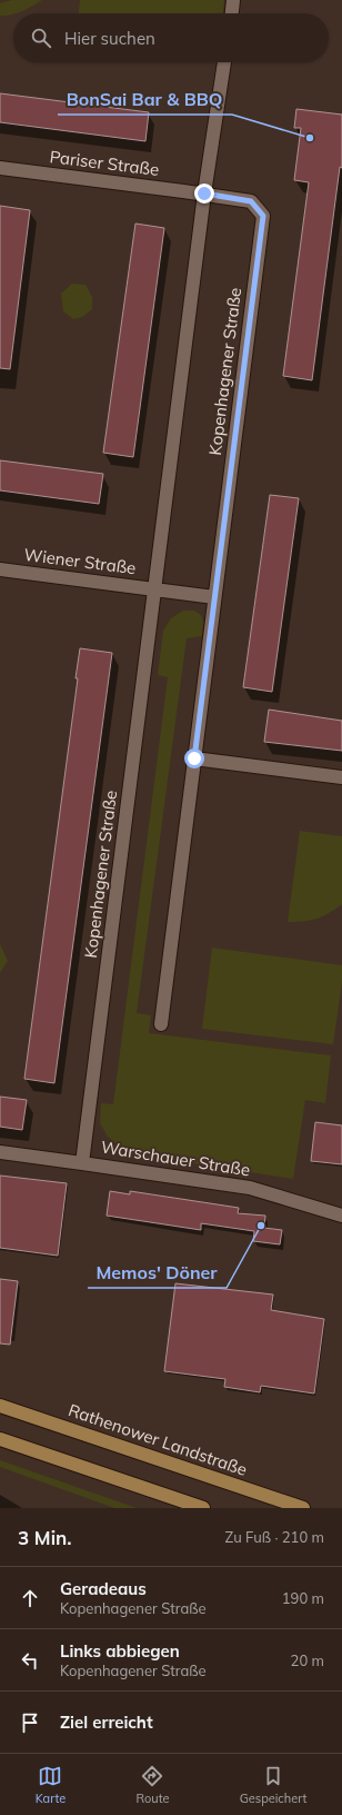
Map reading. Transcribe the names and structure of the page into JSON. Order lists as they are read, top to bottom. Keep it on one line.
{"streets":{"main road":["Rathenower Landstraße"],"street":["Pariser Straße","Kopenhagener Straße","Wiener Straße","Warschauer Straße"]},"crossings":[["Pariser Straße","Kopenhagener Straße"],["Kopenhagener Straße","Wiener Straße"],["Kopenhagener Straße","Warschauer Straße"]],"places":["BonSai Bar & BBQ","Memos' Döner"],"page":{"search":"Hier suchen","heading":["3 Min.","Zu Fuß · 210 m"],"list":[["Geradeaus","Kopenhagener Straße","190 m"],["Links abbiegen","Kopenhagener Straße","20 m"],"Ziel erreicht"],"nav":["Karte","Route","Gespeichert"]}}
